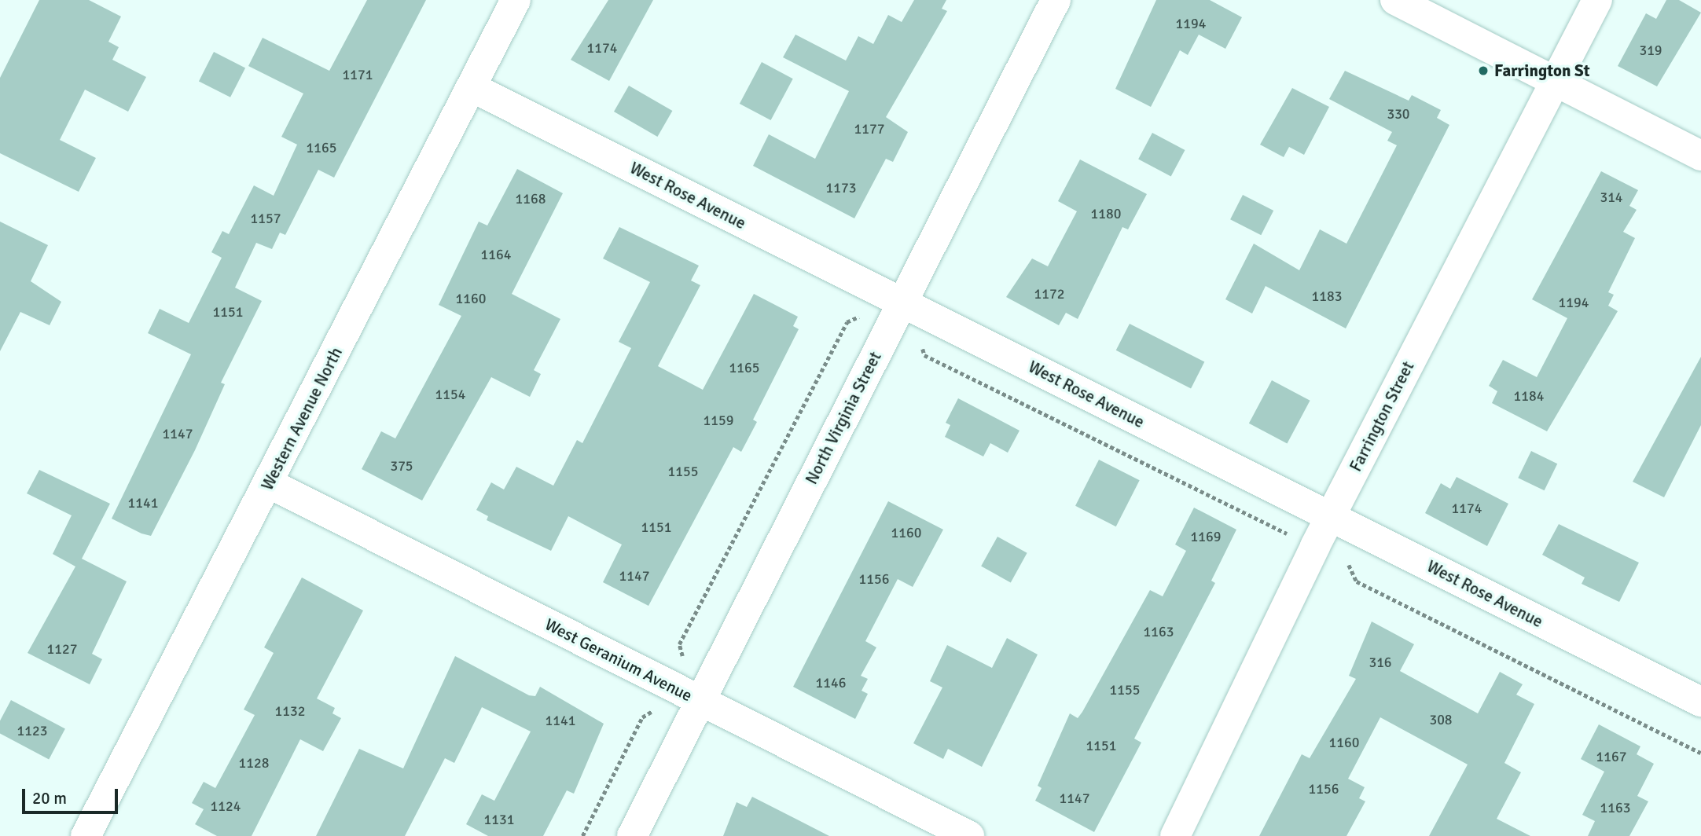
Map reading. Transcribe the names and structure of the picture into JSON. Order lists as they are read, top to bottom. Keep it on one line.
{"streets":{"street":["West Rose Avenue","Farrington Street","North Virginia Street","Western Avenue North","West Geranium Avenue"]},"crossings":[["West Rose Avenue","Farrington Street"],["West Rose Avenue","North Virginia Street"],["West Rose Avenue","Western Avenue North"],["North Virginia Street","West Geranium Avenue"],["Western Avenue North","West Geranium Avenue"]],"places":["Farrington St"],"house_numbers":["1194","1174","319","1171","330","1177","1165","1173","314","1168","1180","1157","1164","1172","1183","1160","1194","1151","1165","1154","1184","1159","1147","375","1155","1141","1174","1151","1160","1169","1147","1156","1163","1127","316","1146","1155","1132","308","1141","1123","1160","1151","1167","1128","1156","1147","1124","1163","1131"],"scale_bar":"20 m"}
